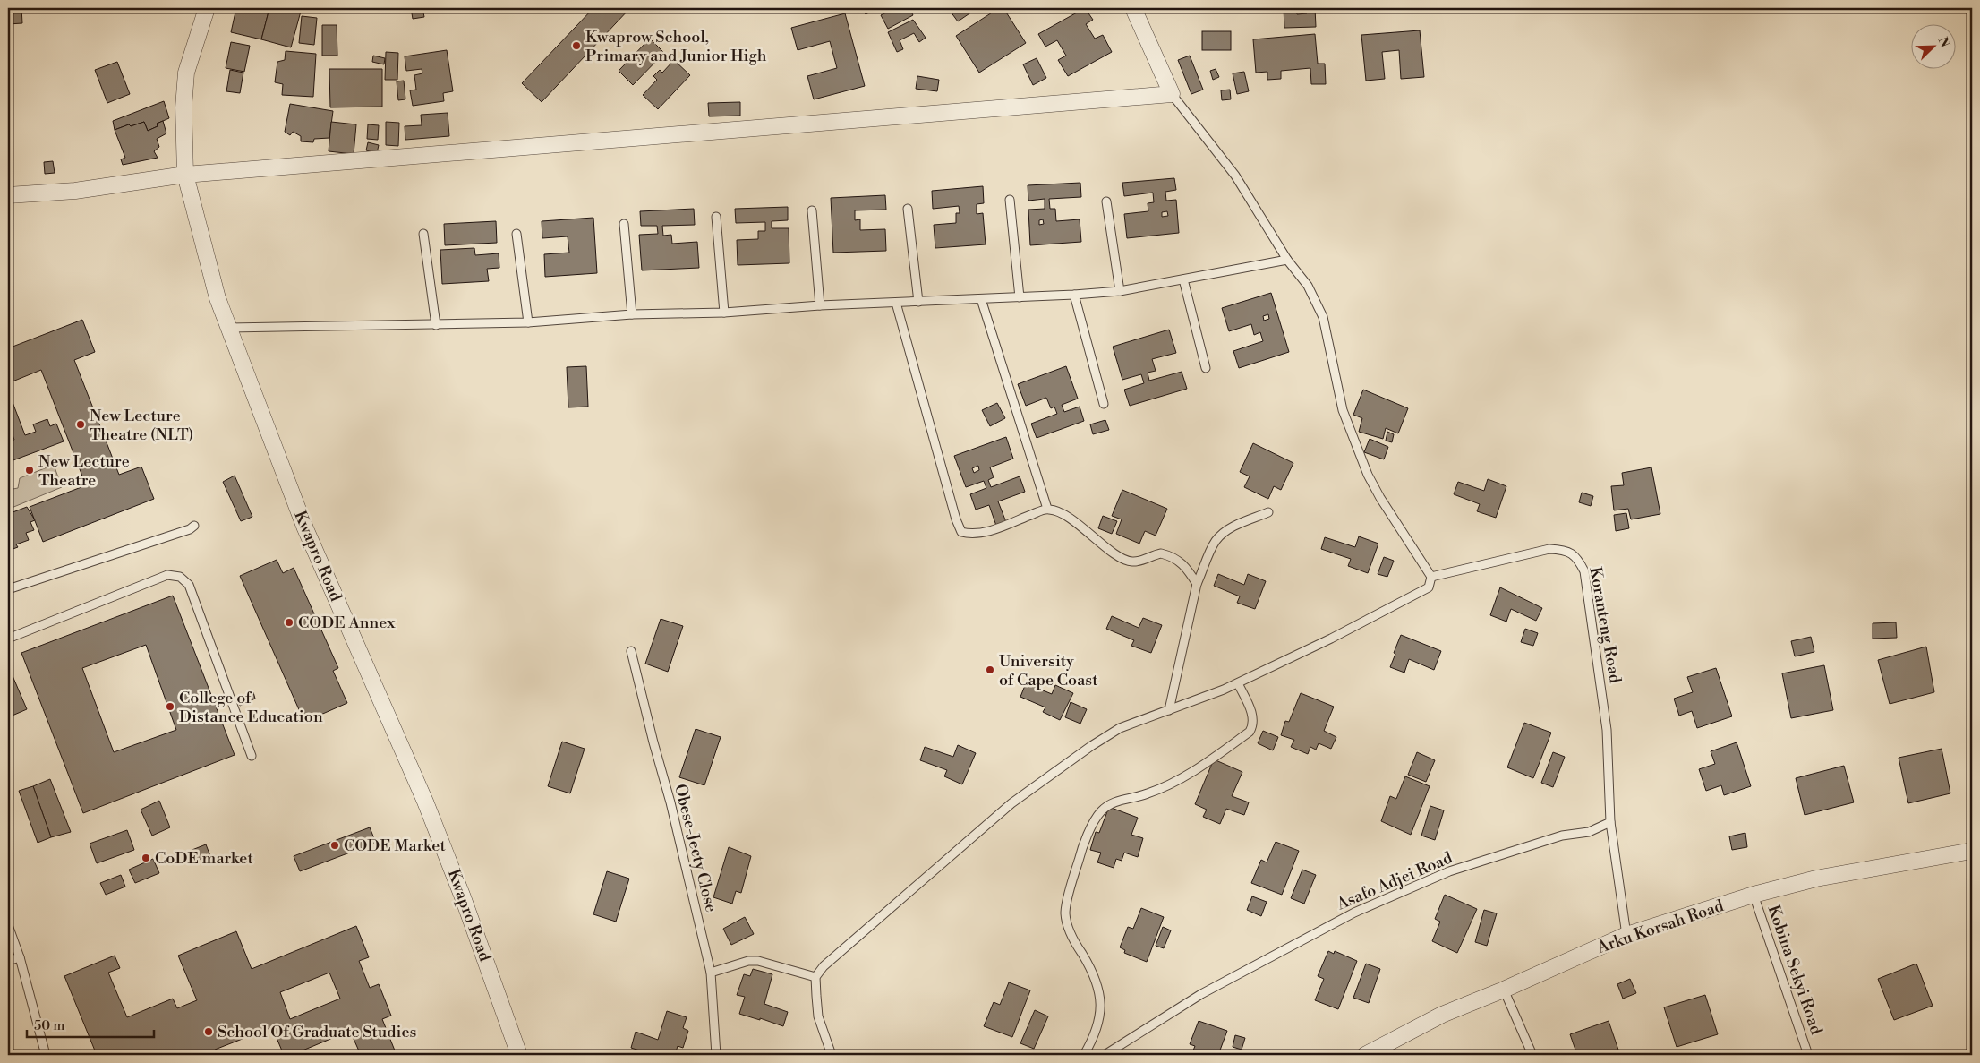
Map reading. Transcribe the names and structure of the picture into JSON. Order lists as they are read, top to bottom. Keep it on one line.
{"streets":{"street":["Kwapro Road","Arku Korsah Road"],"lane":["Koranteng Road","Obese-Jecty Close","Asafo Adjei Road","Kobina Sekyi Road"]},"crossings":[["Koranteng Road","Asafo Adjei Road"],["Arku Korsah Road","Kobina Sekyi Road"]],"places":["Kwaprow School, Primary and Junior High","New Lecture Theatre (NLT)","New Lecture Theatre","CODE Annex","University of Cape Coast","College of Distance Education","CODE Market","CoDE market","School Of Graduate Studies"],"scale_bar":"50 m","north":"top right"}
